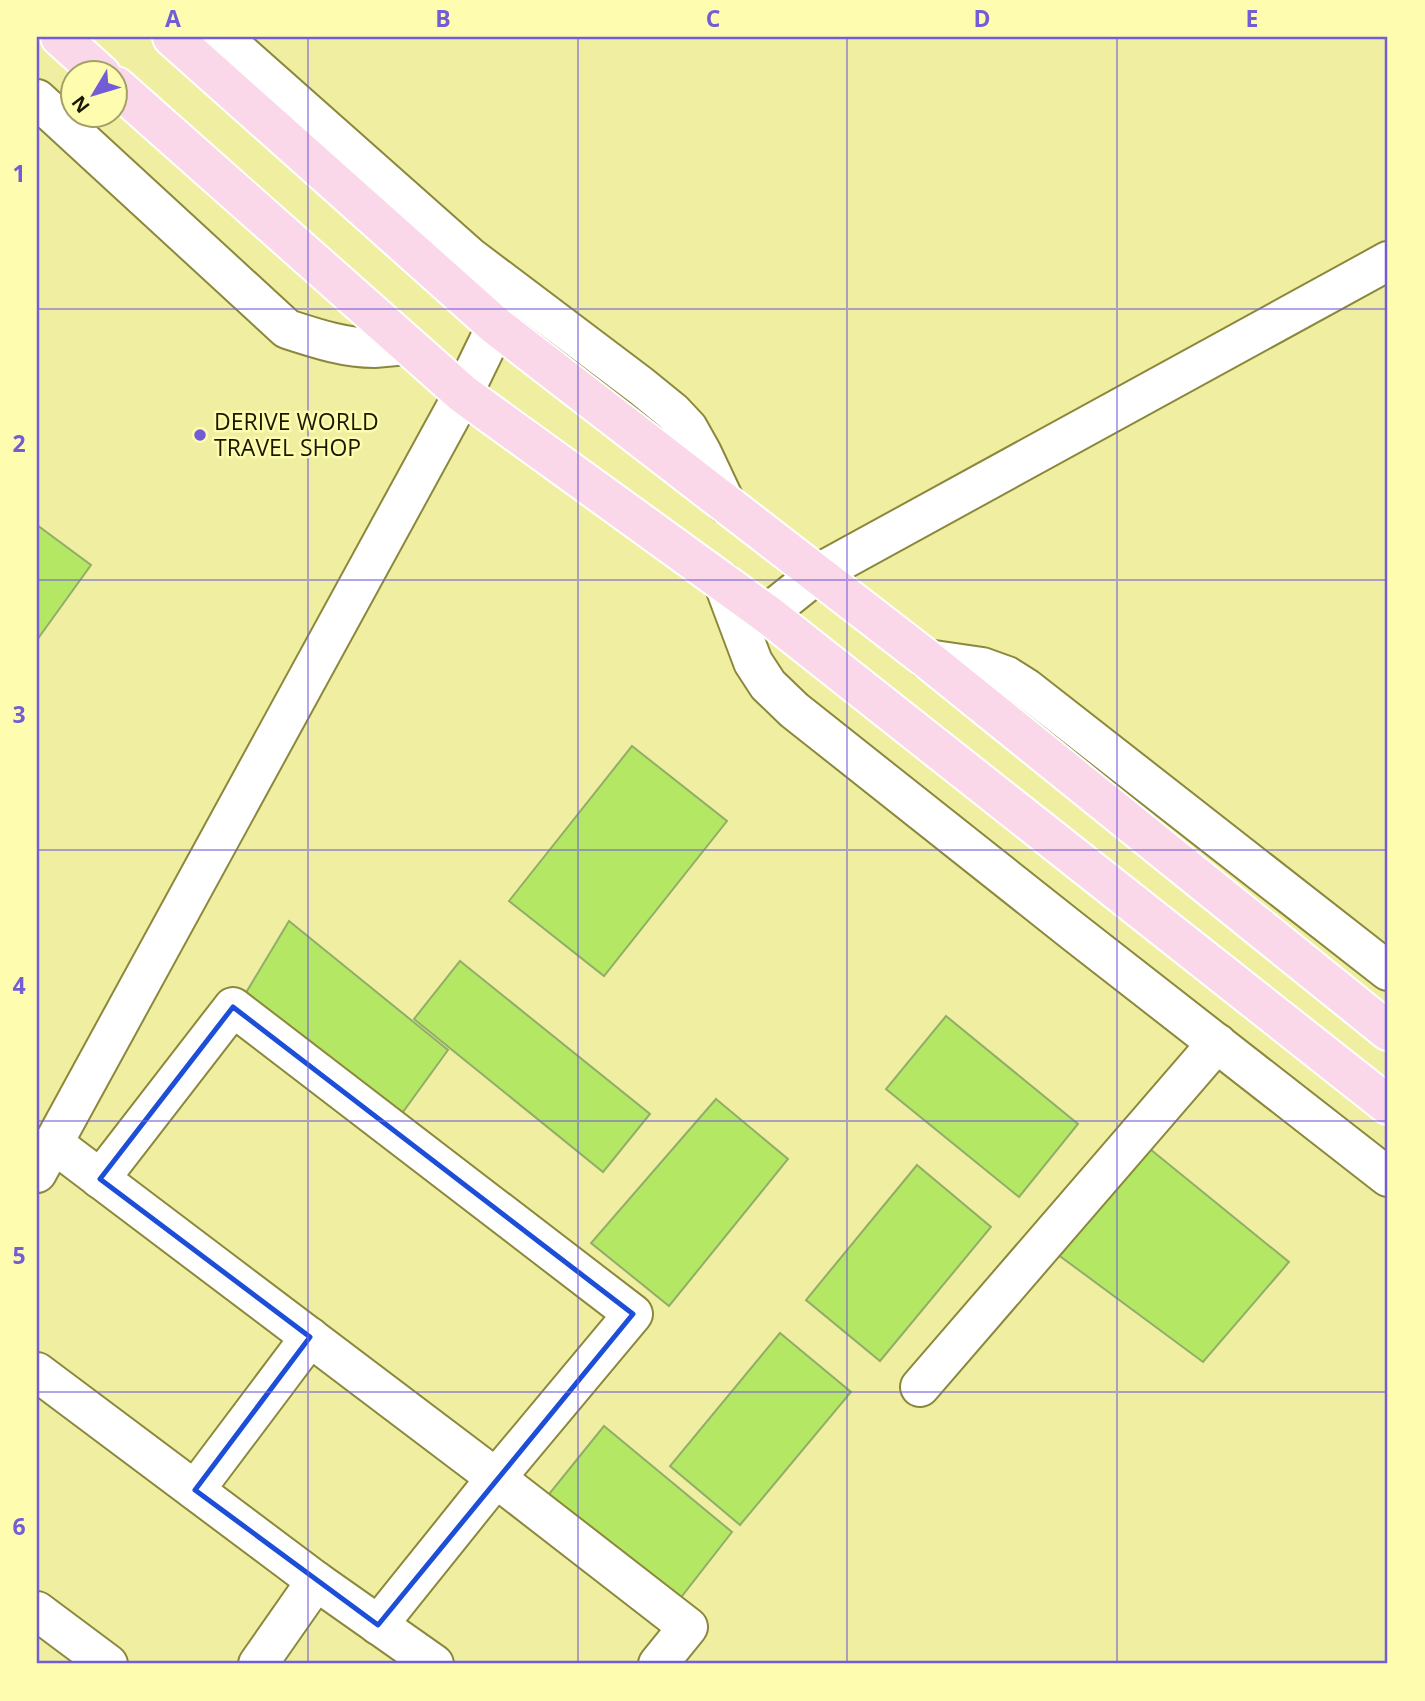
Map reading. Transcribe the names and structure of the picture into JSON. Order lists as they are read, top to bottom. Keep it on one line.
{"places":["DERIVE WORLD TRAVEL SHOP"],"north":"bottom left","grid":{"columns":["A","B","C","D","E"],"rows":["1","2","3","4","5","6"]}}
